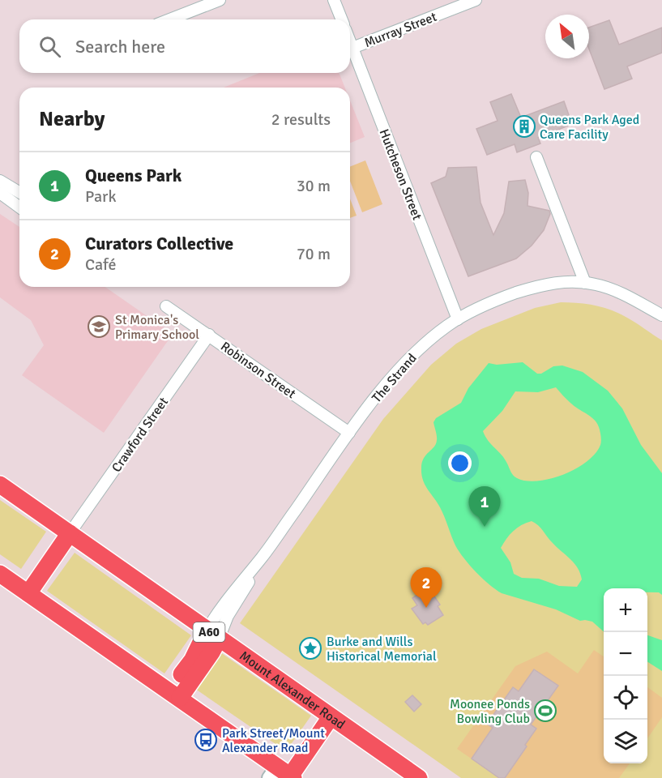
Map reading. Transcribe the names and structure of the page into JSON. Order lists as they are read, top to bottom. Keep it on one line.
{"streets":{"main road":["A60","Mount Alexander Road"],"street":["Murray Street","Hutcheson Street","Robinson Street","The Strand","Crawford Street"]},"crossings":[["Murray Street","Hutcheson Street"],["Hutcheson Street","The Strand"],["Robinson Street","The Strand"],["Robinson Street","Crawford Street"],["The Strand","Mount Alexander Road"],["Crawford Street","Mount Alexander Road"]],"places":{"building":["Queens Park Aged Care Facility"],"school or university":["St Monica's Primary School"],"place":["Burke and Wills Historical Memorial"],"sports":["Moonee Ponds Bowling Club"],"bus stop":["Park Street/Mount Alexander Road"]},"north":"top left","page":{"search":"Search here","heading":["Nearby","2 results"],"list":[{"mark":"1","name":"Queens Park","note":"Park","value":"30 m"},{"mark":"2","name":"Curators Collective","note":"Café","value":"70 m"}],"pins":["1","2"],"map_buttons":["+","−"]}}
